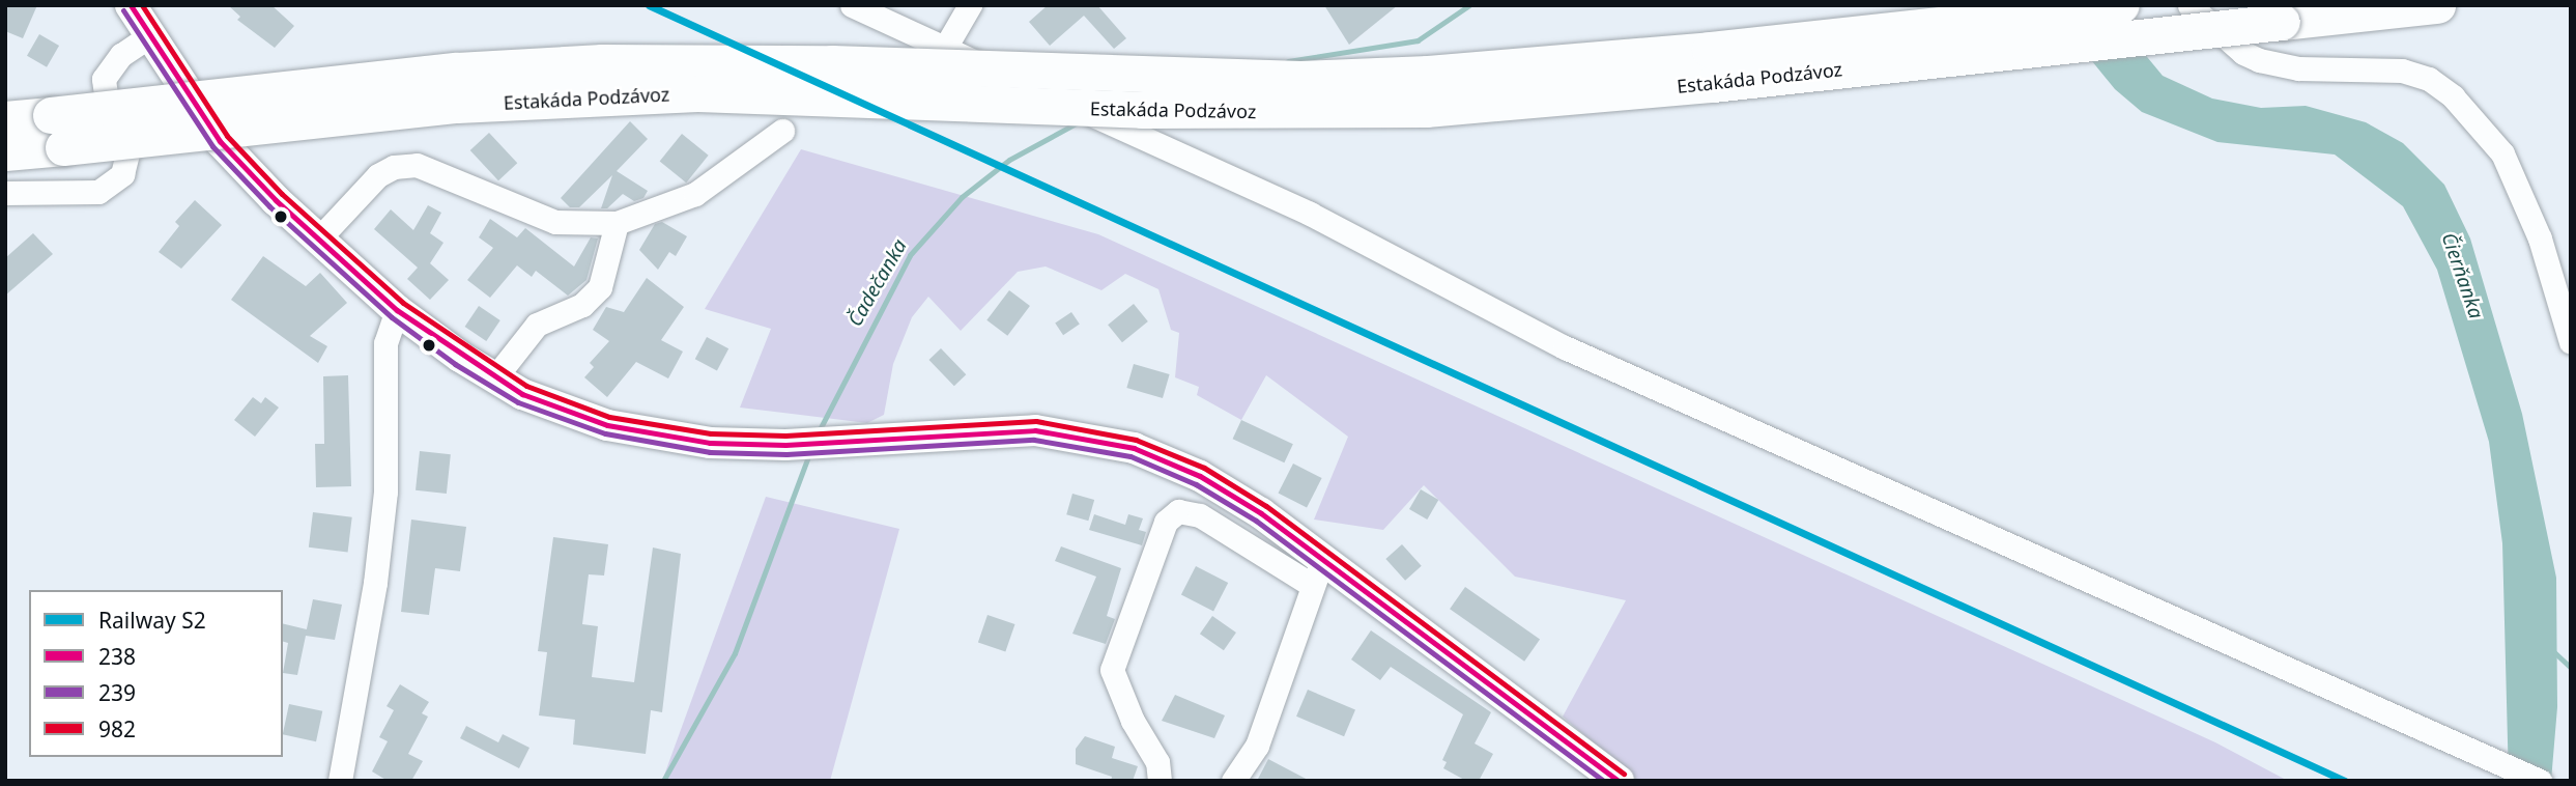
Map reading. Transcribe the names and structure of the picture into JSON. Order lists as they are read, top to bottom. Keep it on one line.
{"streets":{"highway":["Estakáda Podzávoz"]},"water":["Čierňanka","Čadečanka"],"lines":["rail line S2","transit line 238","transit line 982","transit line 239"],"legend":["Railway S2","238","239","982"]}
